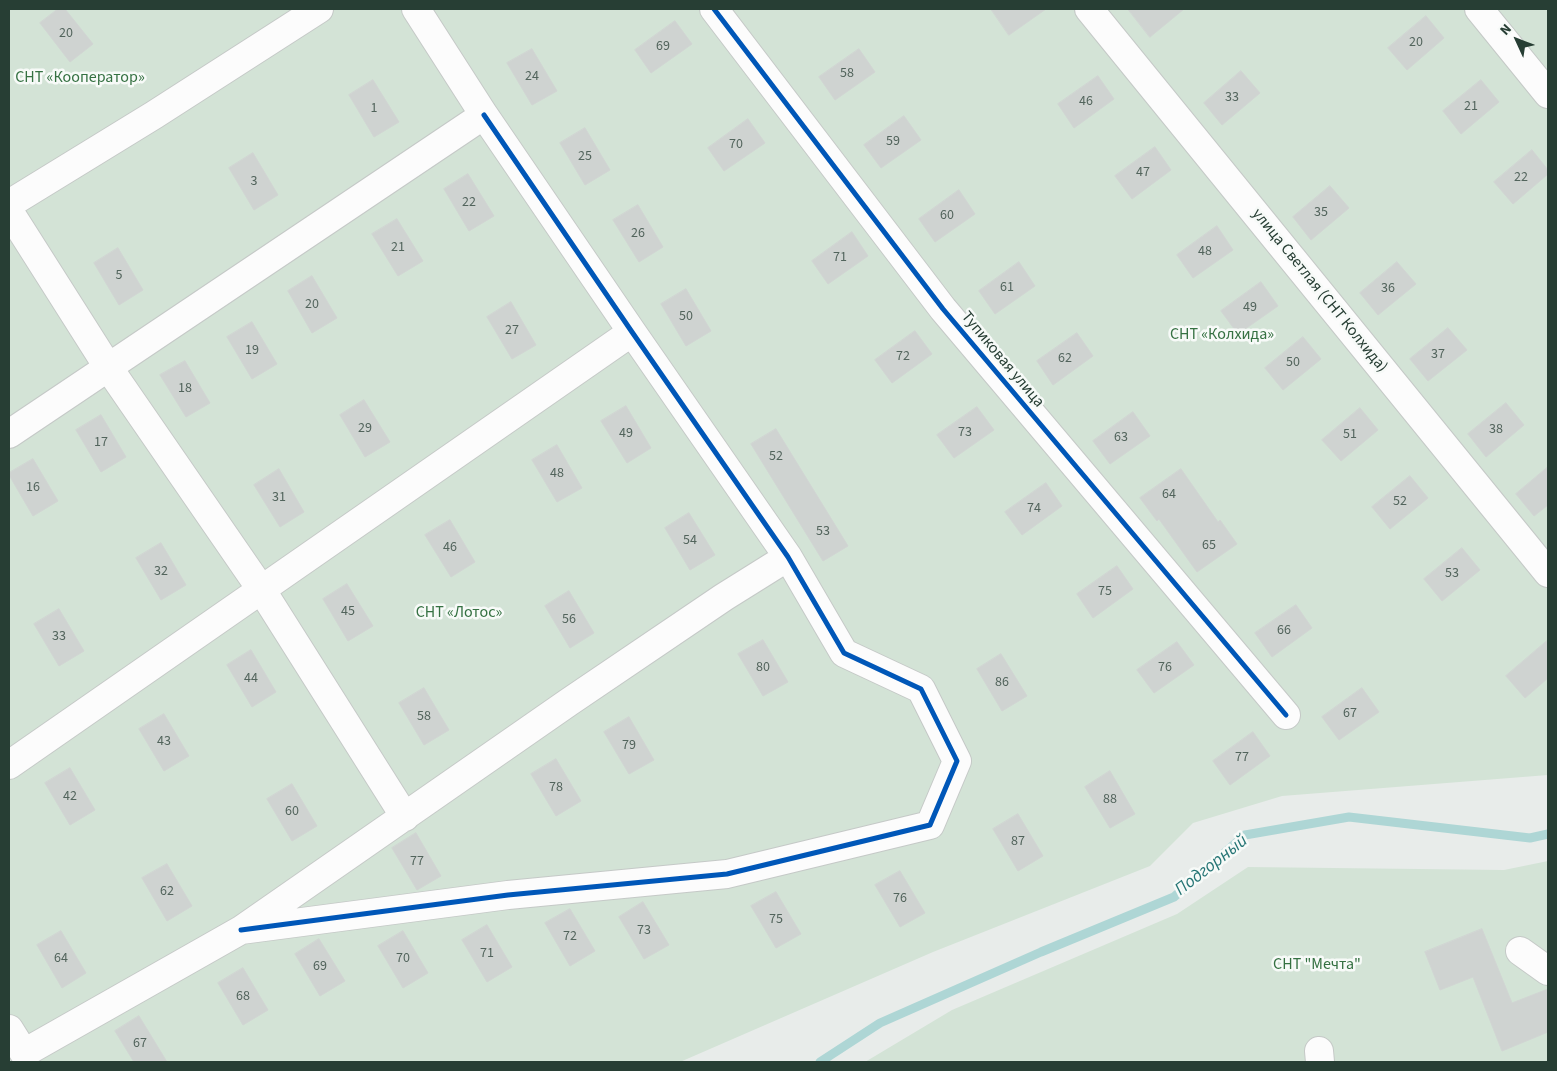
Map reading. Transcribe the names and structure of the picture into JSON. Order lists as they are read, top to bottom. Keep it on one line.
{"streets":{"street":["улица Светлая (СНТ Колхида)","Тупиковая улица"]},"water":["Подгорный"],"parks":["СНТ «Кооператор»","СНТ «Колхида»","СНТ «Лотос»","СНТ \"Мечта\""],"house_numbers":["20","20","69","58","24","33","46","21","1","59","70","25","47","22","3","22","35","60","26","21","48","71","5","61","36","20","49","50","27","19","37","72","62","50","18","29","38","73","49","51","63","17","52","48","16","64","31","52","74","53","54","65","46","32","53","75","45","56","66","33","80","76","44","86","67","58","43","79","77","78","42","88","60","87","77","62","76","75","73","72","71","64","70","69","68","67"],"north":"top left"}
